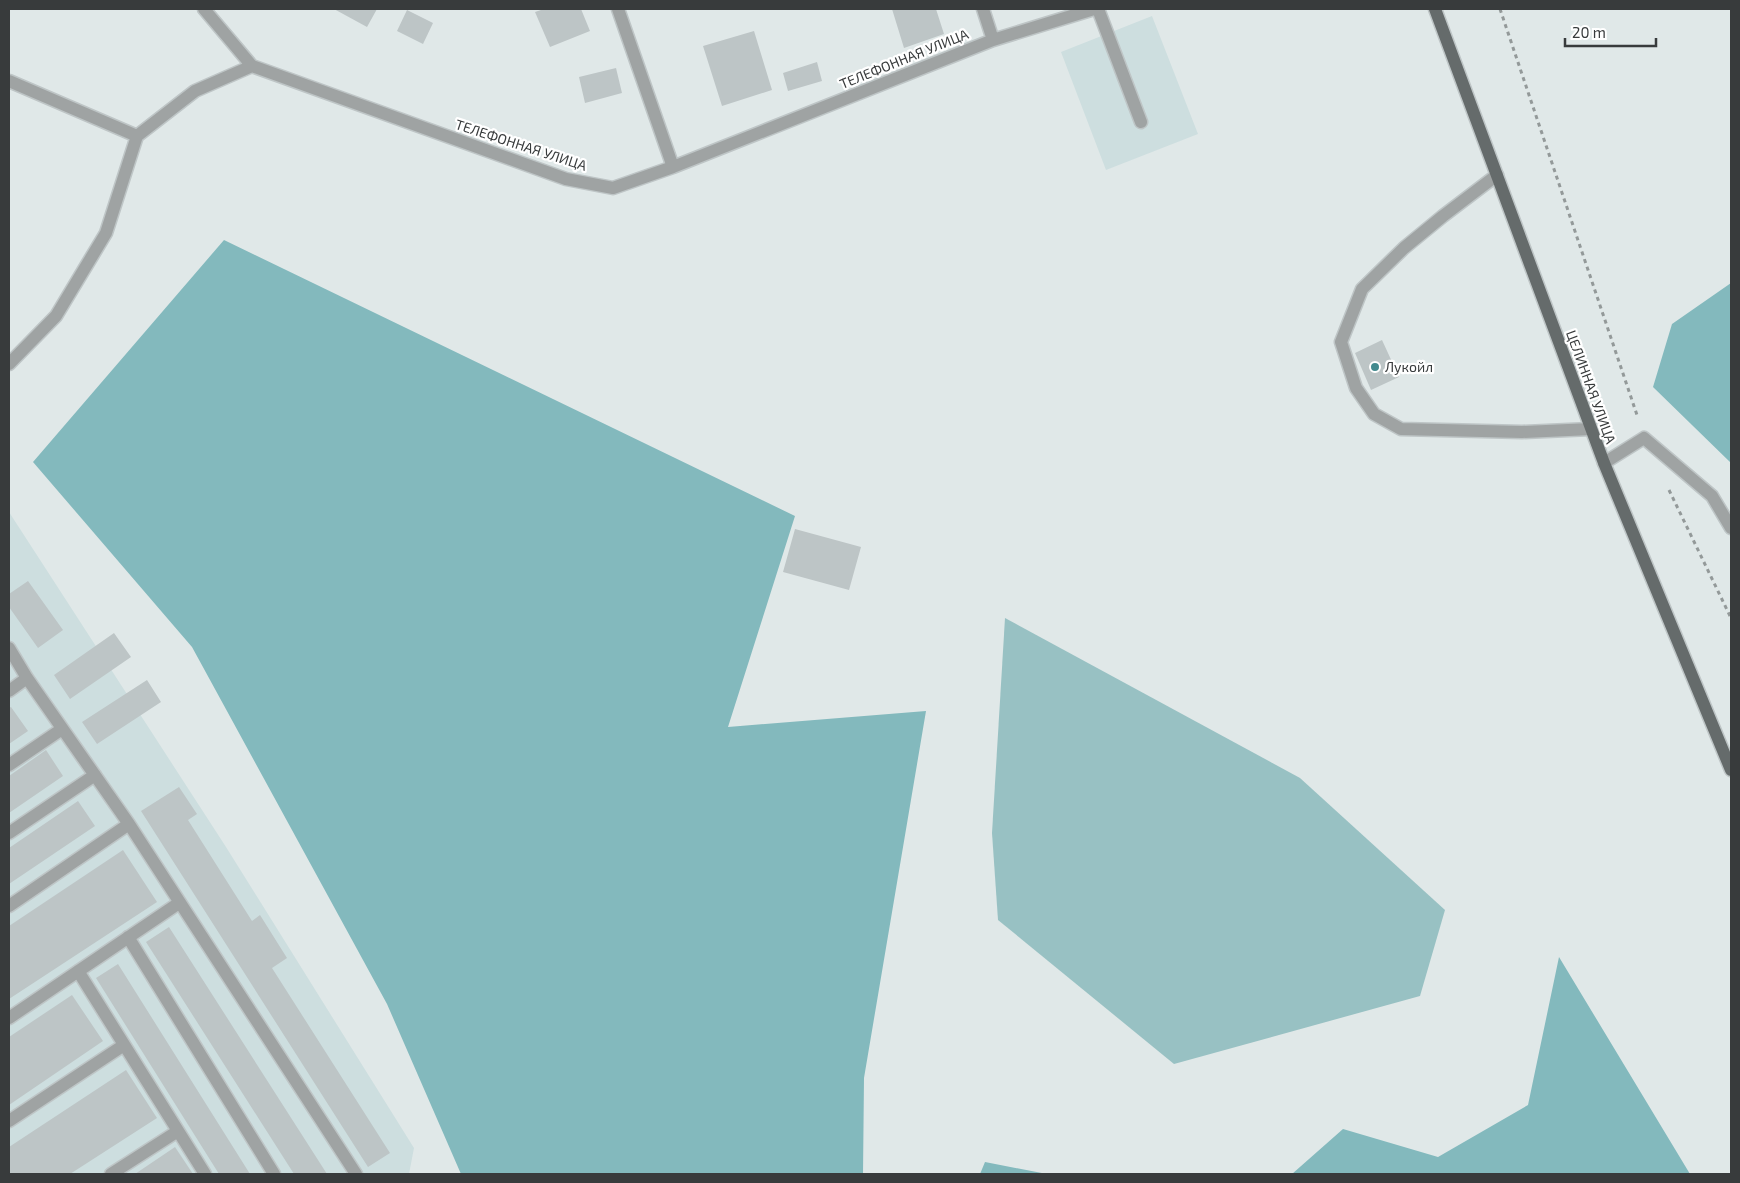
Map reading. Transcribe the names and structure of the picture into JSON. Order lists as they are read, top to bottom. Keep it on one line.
{"streets":{"main road":["ЦЕЛИННАЯ УЛИЦА"],"street":["ТЕЛЕФОННАЯ УЛИЦА"]},"places":["Лукойл"],"scale_bar":"20 m"}
